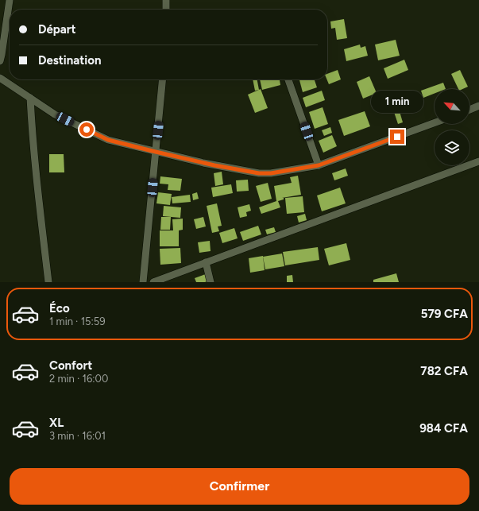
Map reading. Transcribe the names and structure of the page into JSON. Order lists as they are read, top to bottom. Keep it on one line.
{"north":"top left","page":{"banner":["Départ","Destination"],"bubble":"1 min","list":[{"name":"Éco","note":"1 min · 15:59","value":"579 CFA"},{"name":"Confort","note":"2 min · 16:00","value":"782 CFA"},{"name":"XL","note":"3 min · 16:01","value":"984 CFA"}],"buttons":"Confirmer"}}
